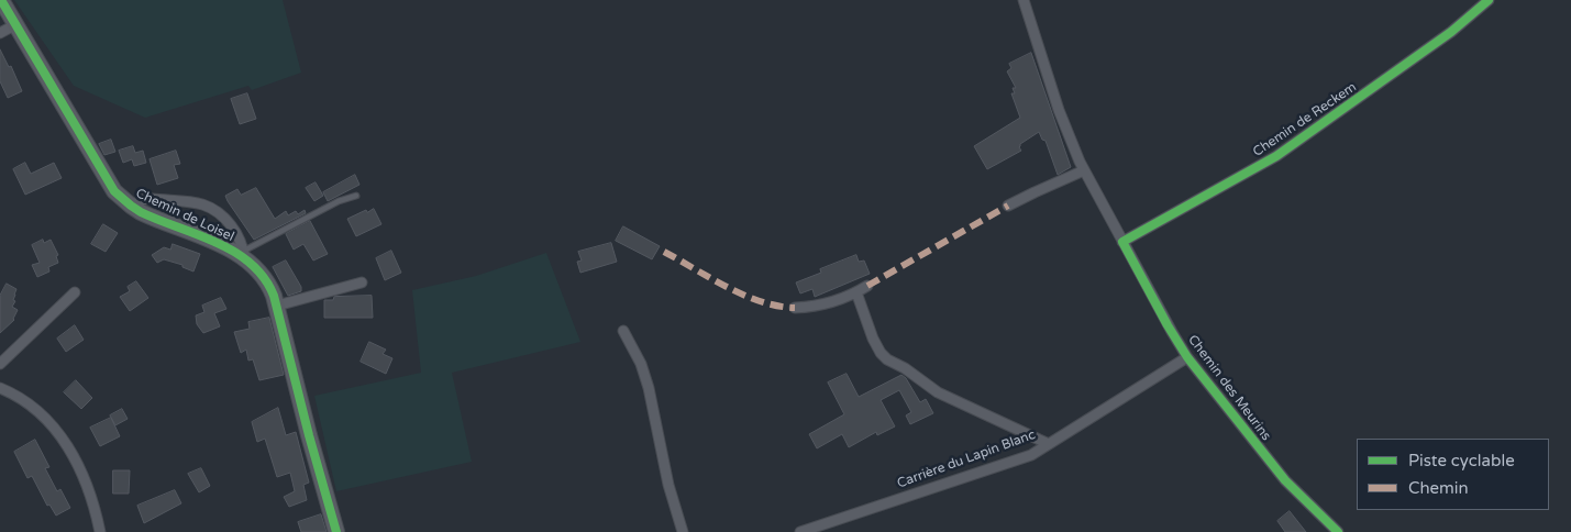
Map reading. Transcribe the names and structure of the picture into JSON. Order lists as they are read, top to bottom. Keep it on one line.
{"streets":{"street":["Chemin de Reckem","Chemin de Loisel","Chemin des Meurins","Carrière du Lapin Blanc"]},"crossings":[["Chemin de Reckem","Chemin des Meurins"],["Chemin des Meurins","Carrière du Lapin Blanc"]],"legend":["Piste cyclable","Chemin"]}
